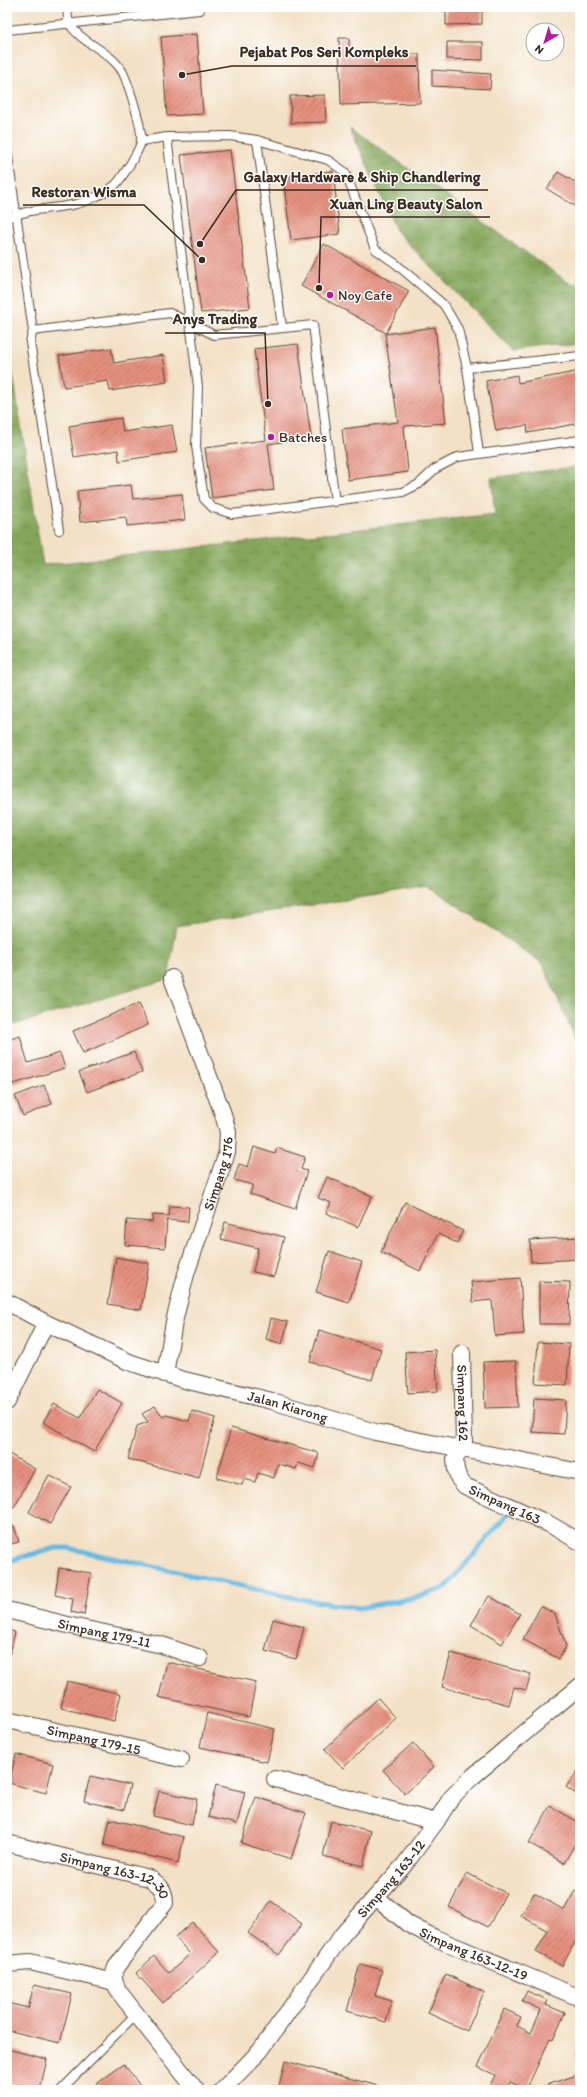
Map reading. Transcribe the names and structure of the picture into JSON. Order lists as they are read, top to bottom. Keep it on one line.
{"streets":{"street":["Simpang 176","Simpang 162","Jalan Kiarong","Simpang 163","Simpang 179-11","Simpang 179-15","Simpang 163-12","Simpang 163-12-30","Simpang 163-12-19"]},"crossings":[["Simpang 176","Jalan Kiarong"],["Simpang 162","Jalan Kiarong"],["Simpang 162","Simpang 163"],["Jalan Kiarong","Simpang 163"],["Simpang 163-12","Simpang 163-12-19"]],"places":["Pejabat Pos Seri Kompleks","Galaxy Hardware & Ship Chandlering","Restoran Wisma","Xuan Ling Beauty Salon","Noy Cafe","Anys Trading","Batches"],"north":"bottom left"}
